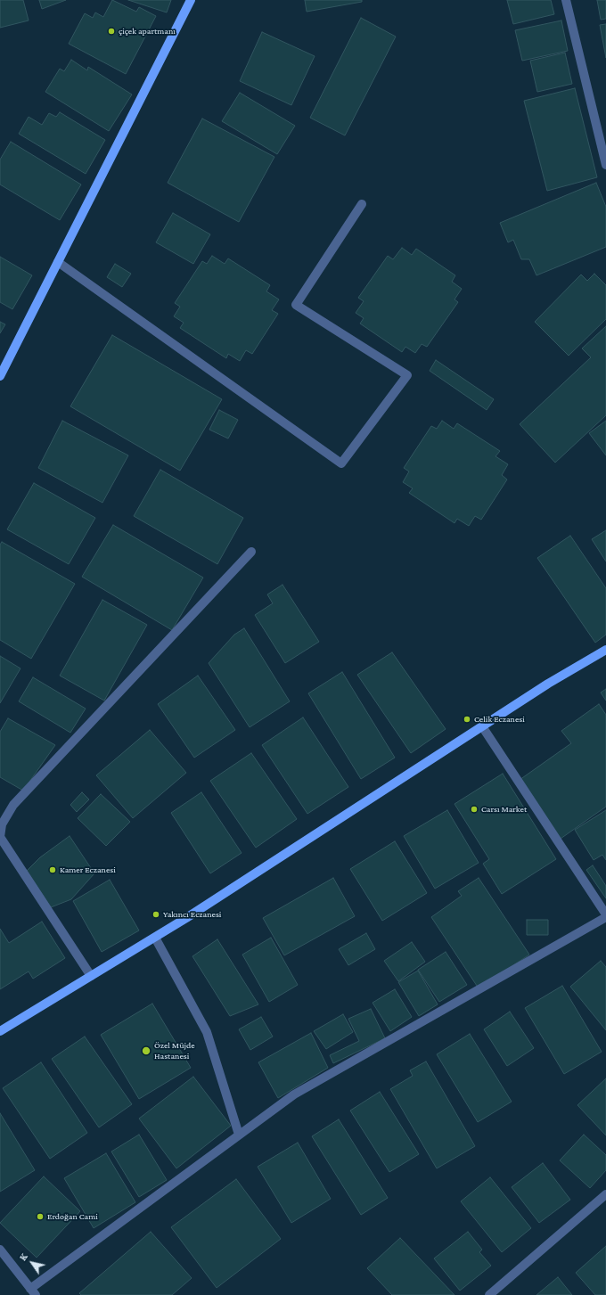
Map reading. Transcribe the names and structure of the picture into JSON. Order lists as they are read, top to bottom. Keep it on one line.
{"places":["çiçek apartmanı","Celik Eczanesi","Carsı Market","Kamer Eczanesi","Yakıncı Eczanesi","Özel Müjde Hastanesi","Erdoğan Cami"],"north":"top left"}
